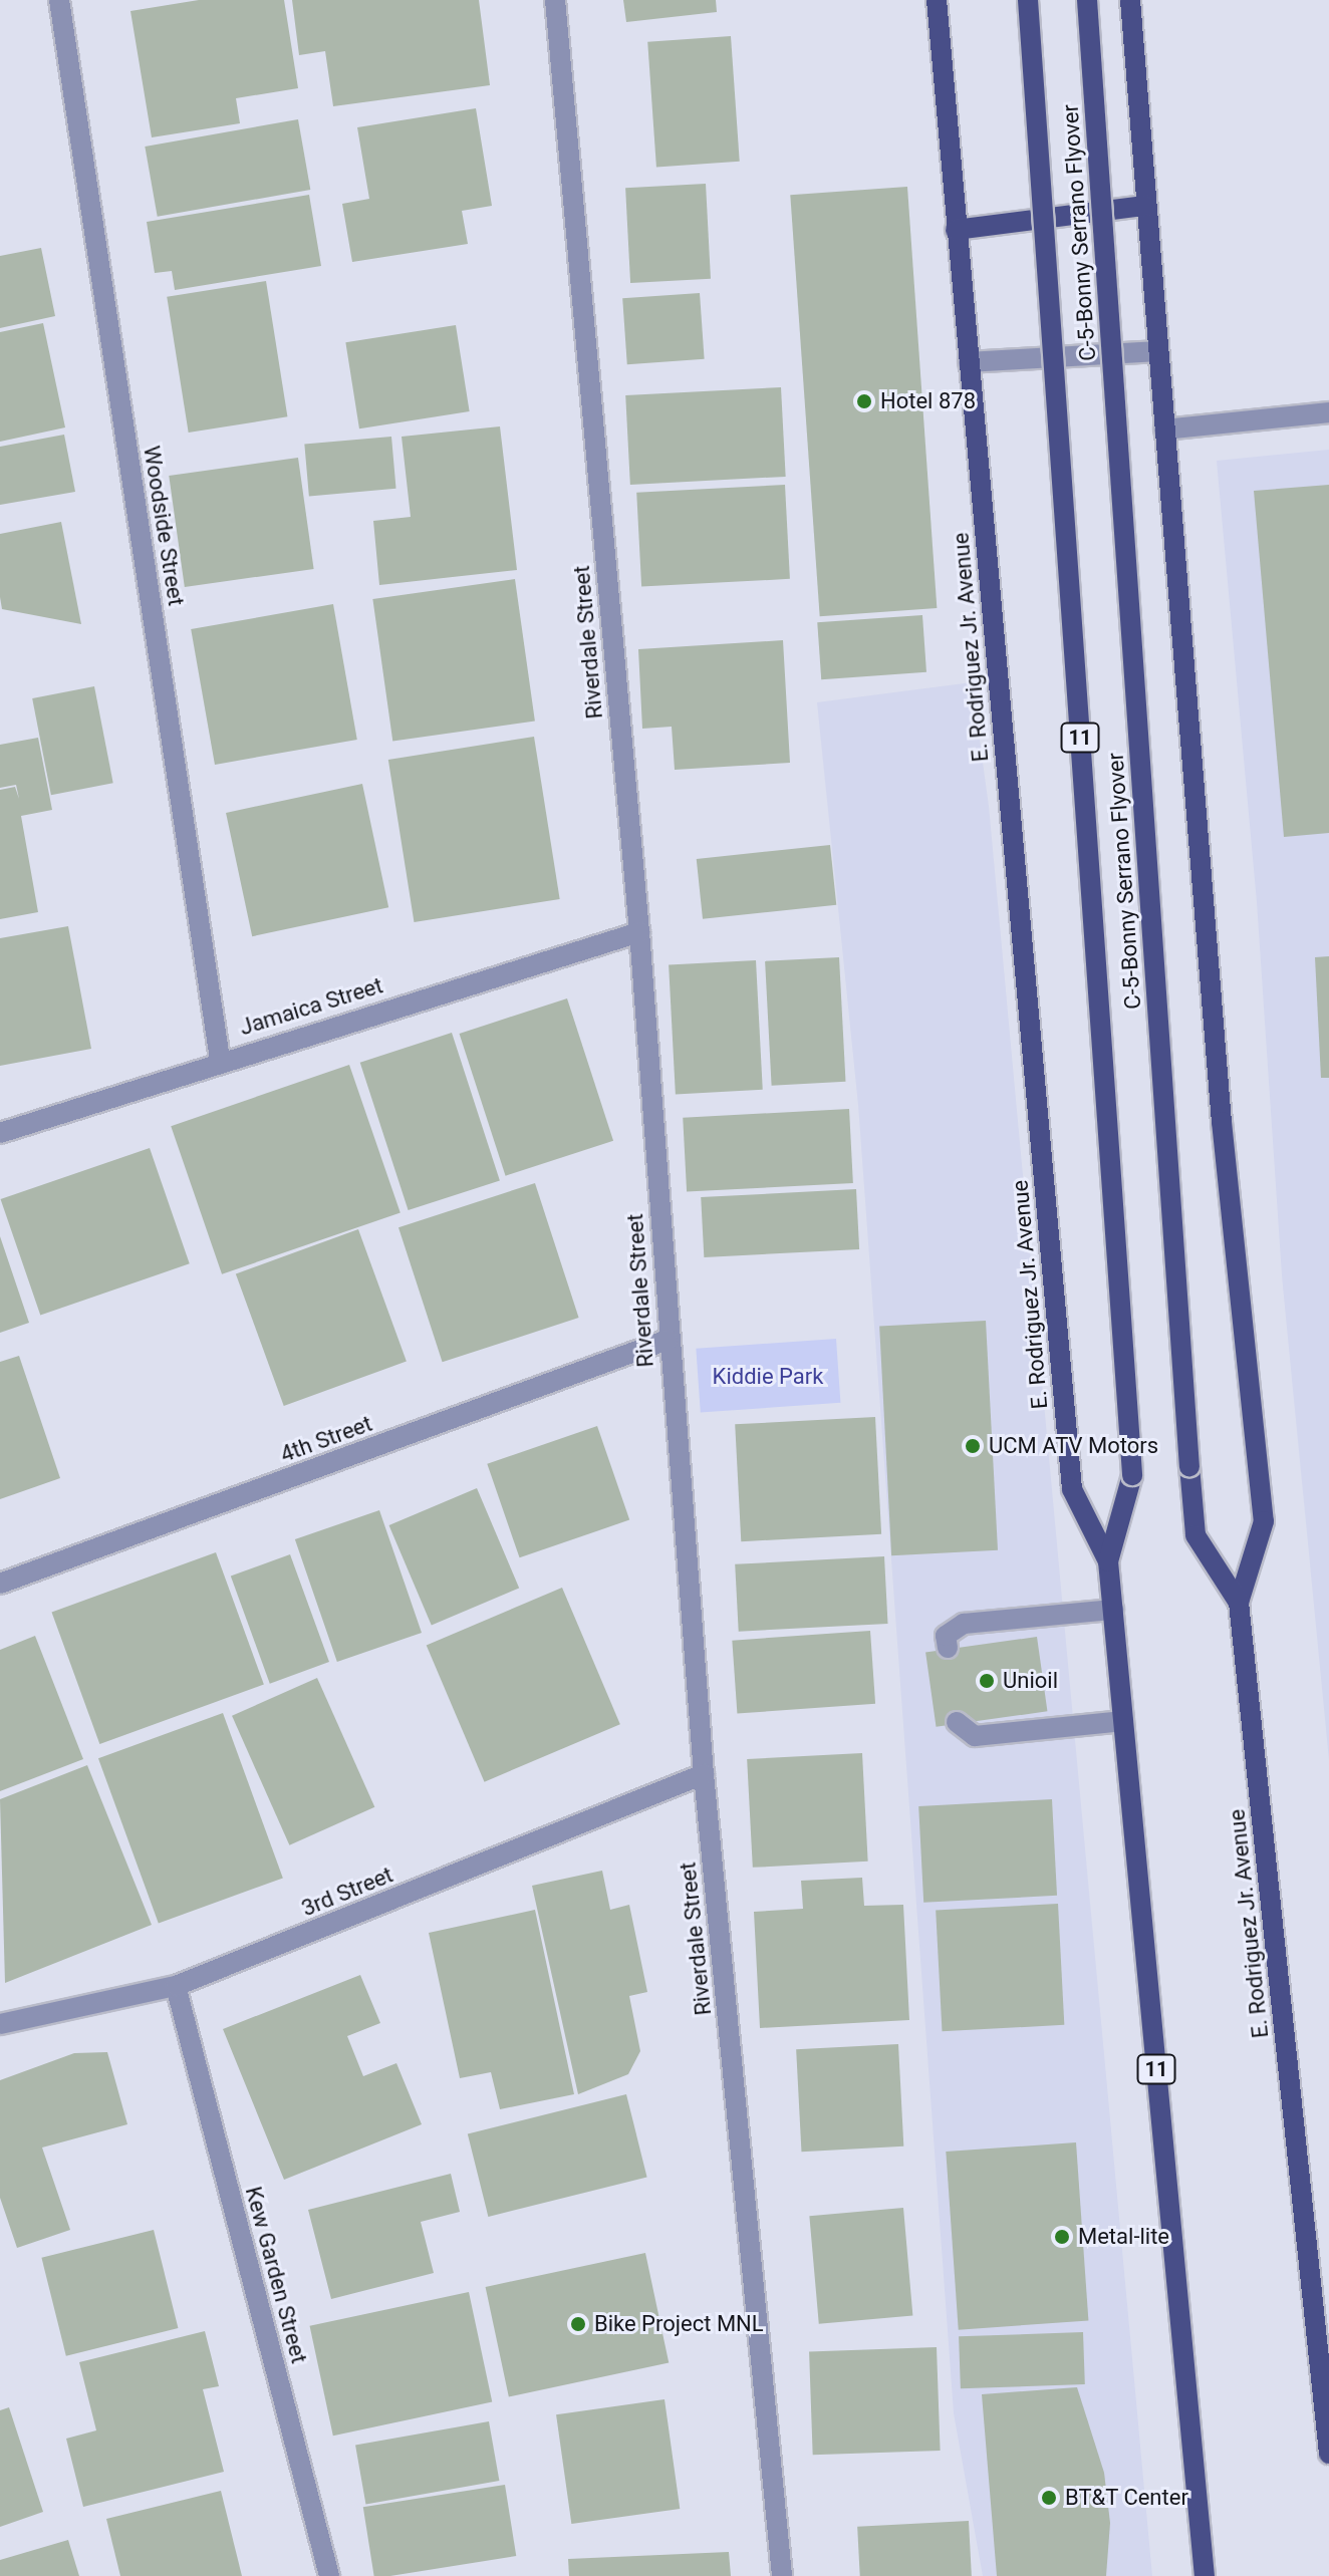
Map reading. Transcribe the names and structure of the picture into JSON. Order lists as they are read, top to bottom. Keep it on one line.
{"streets":{"main road":["C-5-Bonny Serrano Flyover","E. Rodriguez Jr. Avenue","11"],"street":["Woodside Street","Riverdale Street","Jamaica Street","4th Street","3rd Street","Kew Garden Street"]},"crossings":[["C-5-Bonny Serrano Flyover","E. Rodriguez Jr. Avenue"],["Woodside Street","Jamaica Street"],["Riverdale Street","Jamaica Street"],["Riverdale Street","4th Street"],["Riverdale Street","3rd Street"],["3rd Street","Kew Garden Street"]],"parks":["Kiddie Park"],"places":["Hotel 878","UCM ATV Motors","Unioil","Metal-lite","Bike Project MNL","BT&T Center"]}
